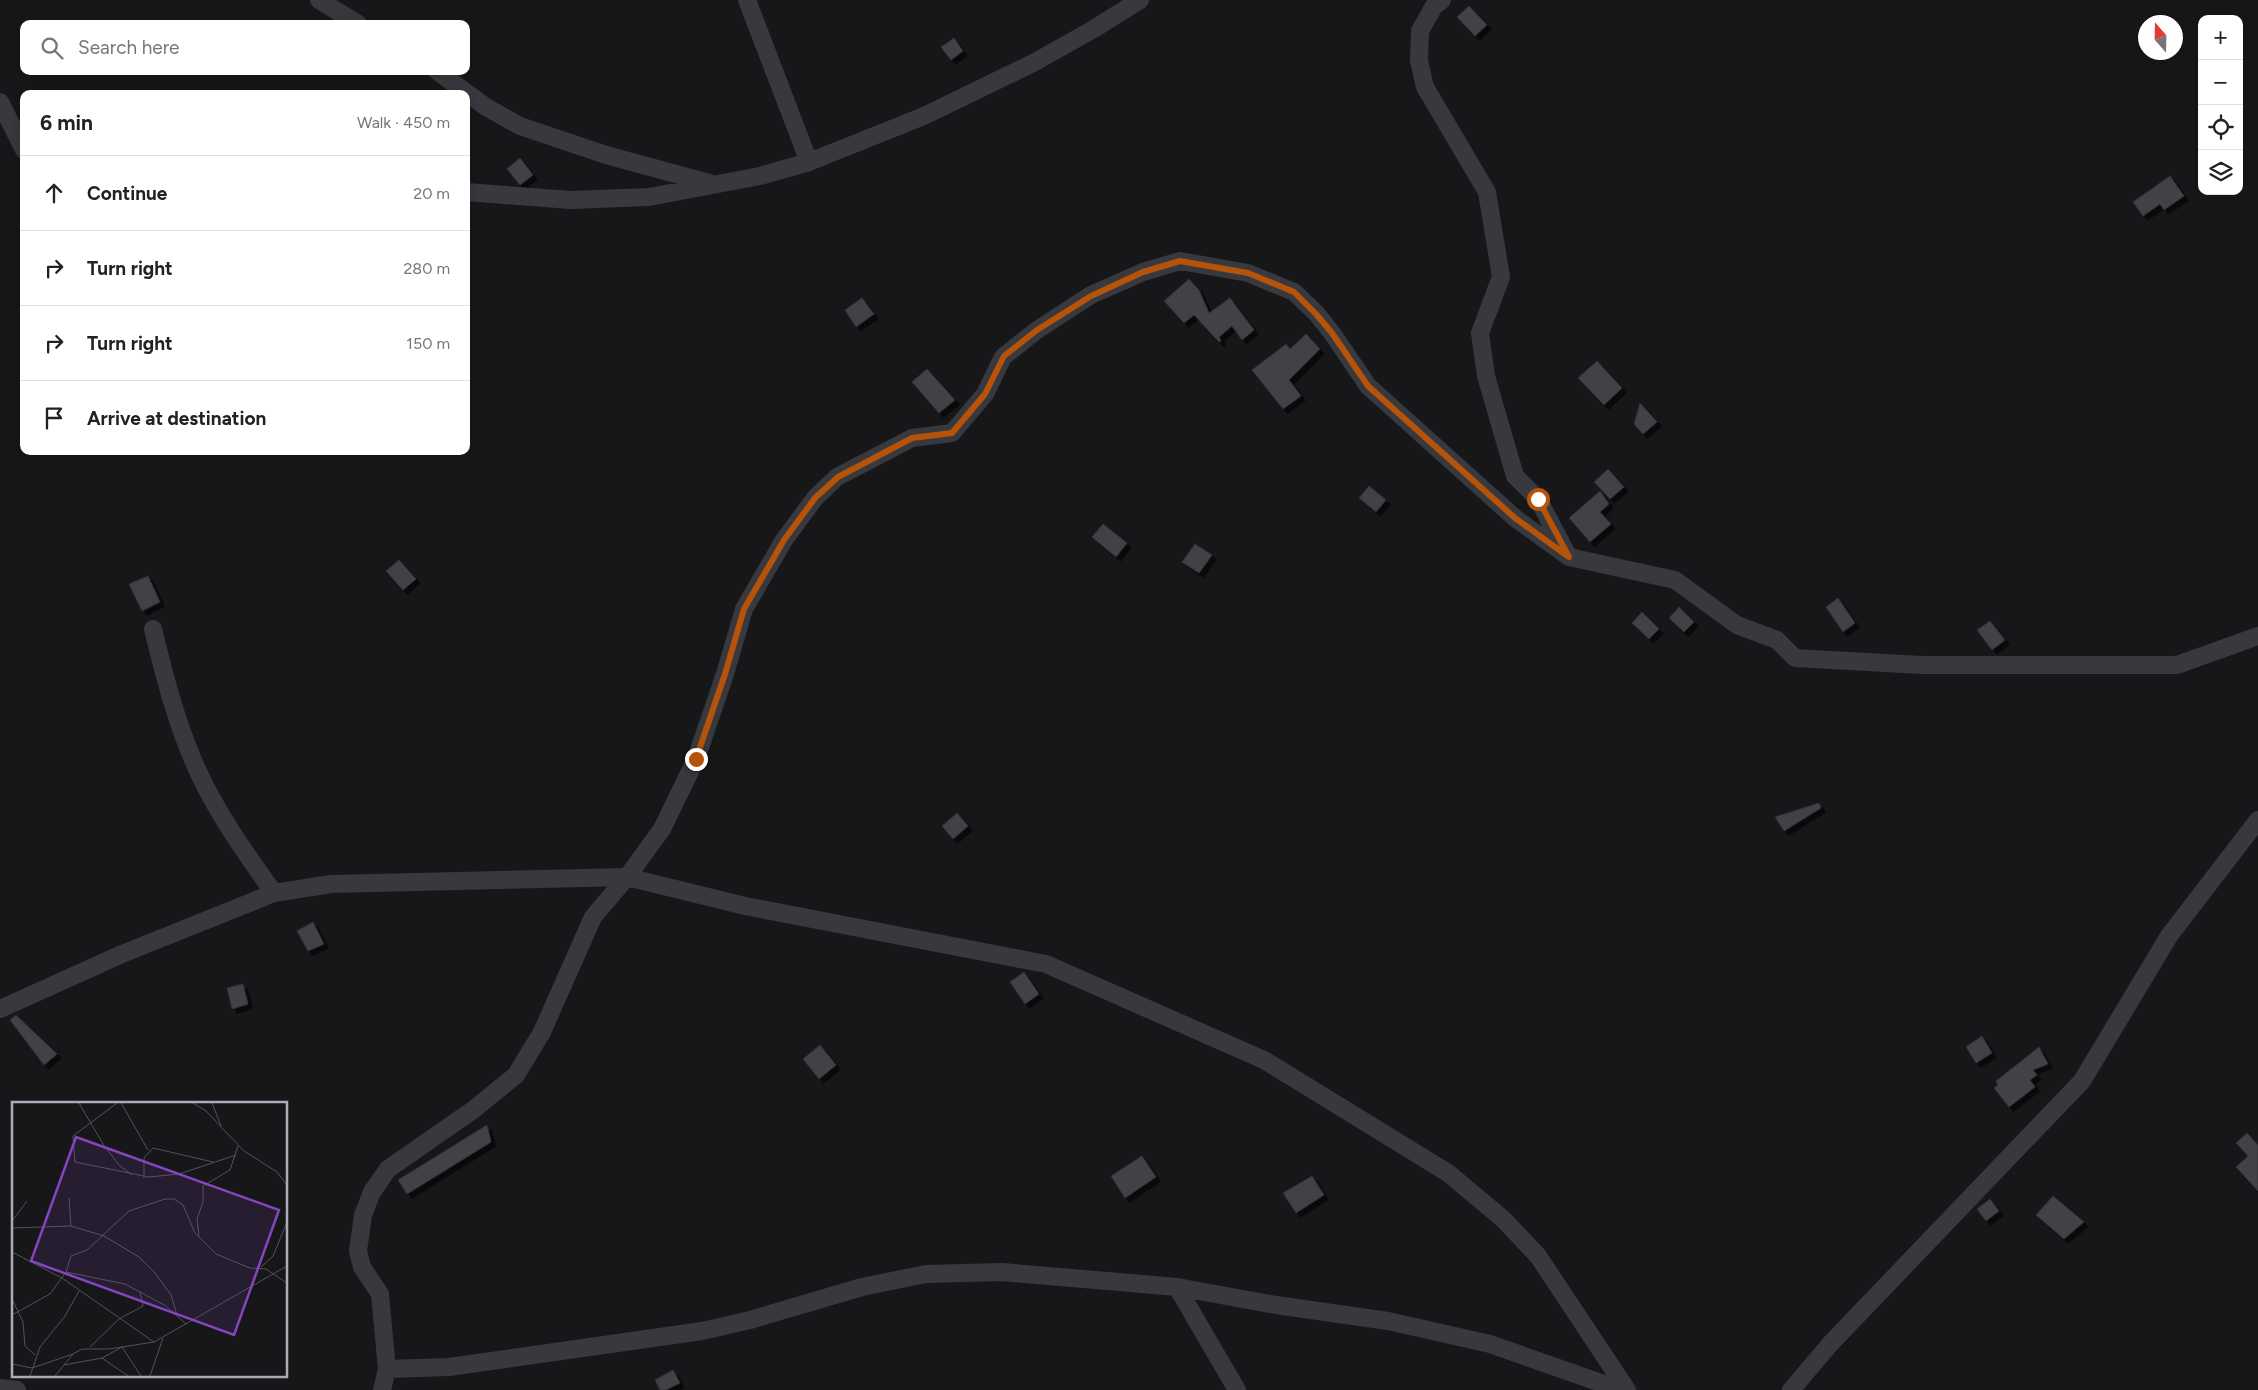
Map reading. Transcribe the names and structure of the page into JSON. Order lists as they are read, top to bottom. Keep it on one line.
{"north":"top","page":{"map_buttons":["+","−"],"search":"Search here","heading":["6 min","Walk · 450 m"],"list":[["Continue","20 m"],["Turn right","280 m"],["Turn right","150 m"],"Arrive at destination"]}}
